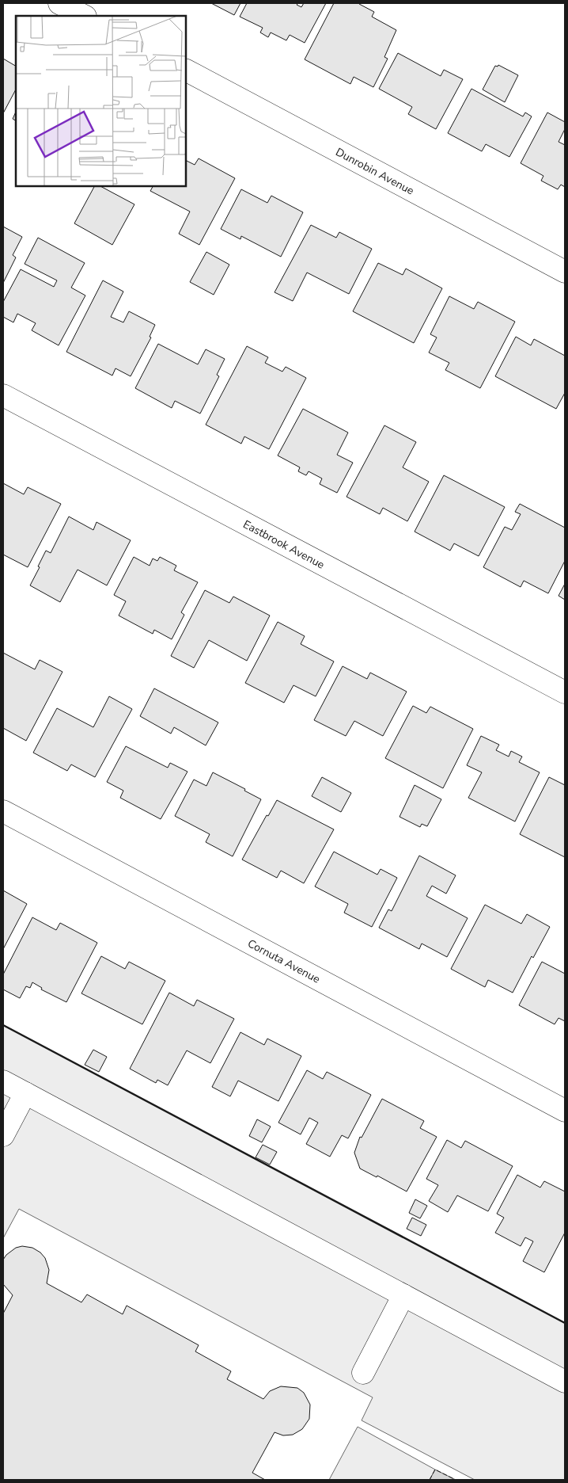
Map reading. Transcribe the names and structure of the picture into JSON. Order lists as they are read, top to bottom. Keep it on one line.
{"streets":{"street":["Dunrobin Avenue","Eastbrook Avenue","Cornuta Avenue"]}}
